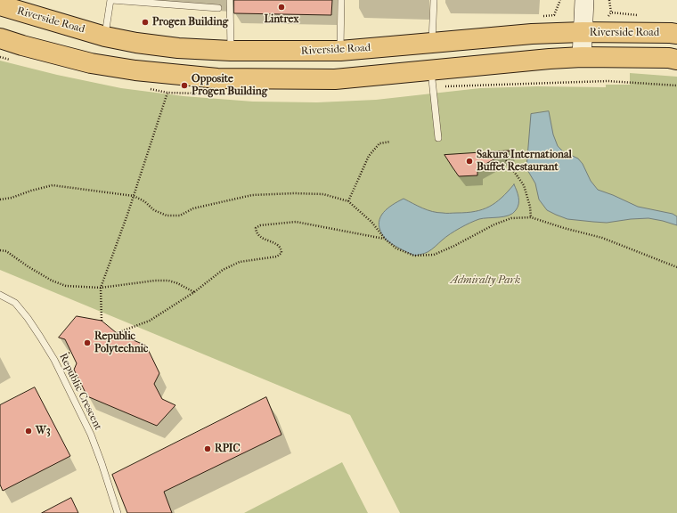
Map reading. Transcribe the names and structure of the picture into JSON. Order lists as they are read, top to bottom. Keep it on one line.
{"streets":{"main road":["Riverside Road"],"lane":["Republic Crescent"]},"parks":["Admiralty Park"],"places":["Lintrex","Progen Building","Opposite Progen Building","Sakura International Buffet Restaurant","Republic Polytechnic","W3","RPIC"]}
